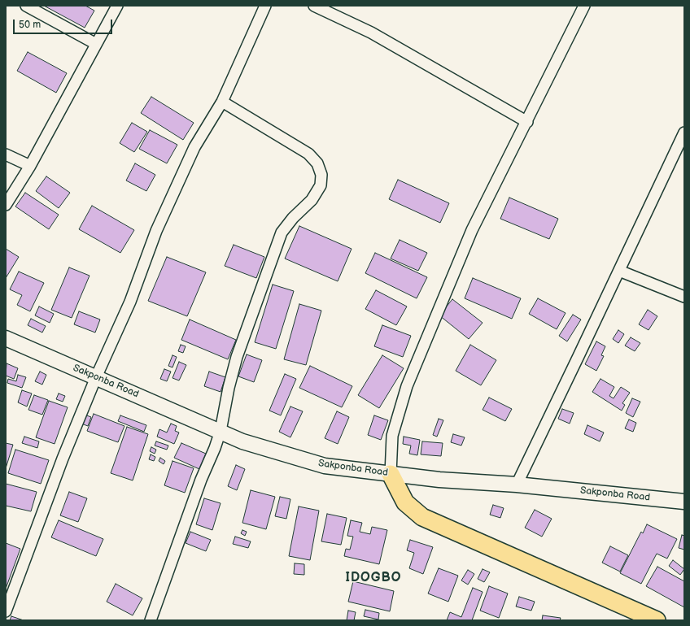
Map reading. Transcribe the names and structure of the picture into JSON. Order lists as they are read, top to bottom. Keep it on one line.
{"streets":{"main road":["Sakponba Road"]},"districts":["IDOGBO"],"scale_bar":"50 m"}
